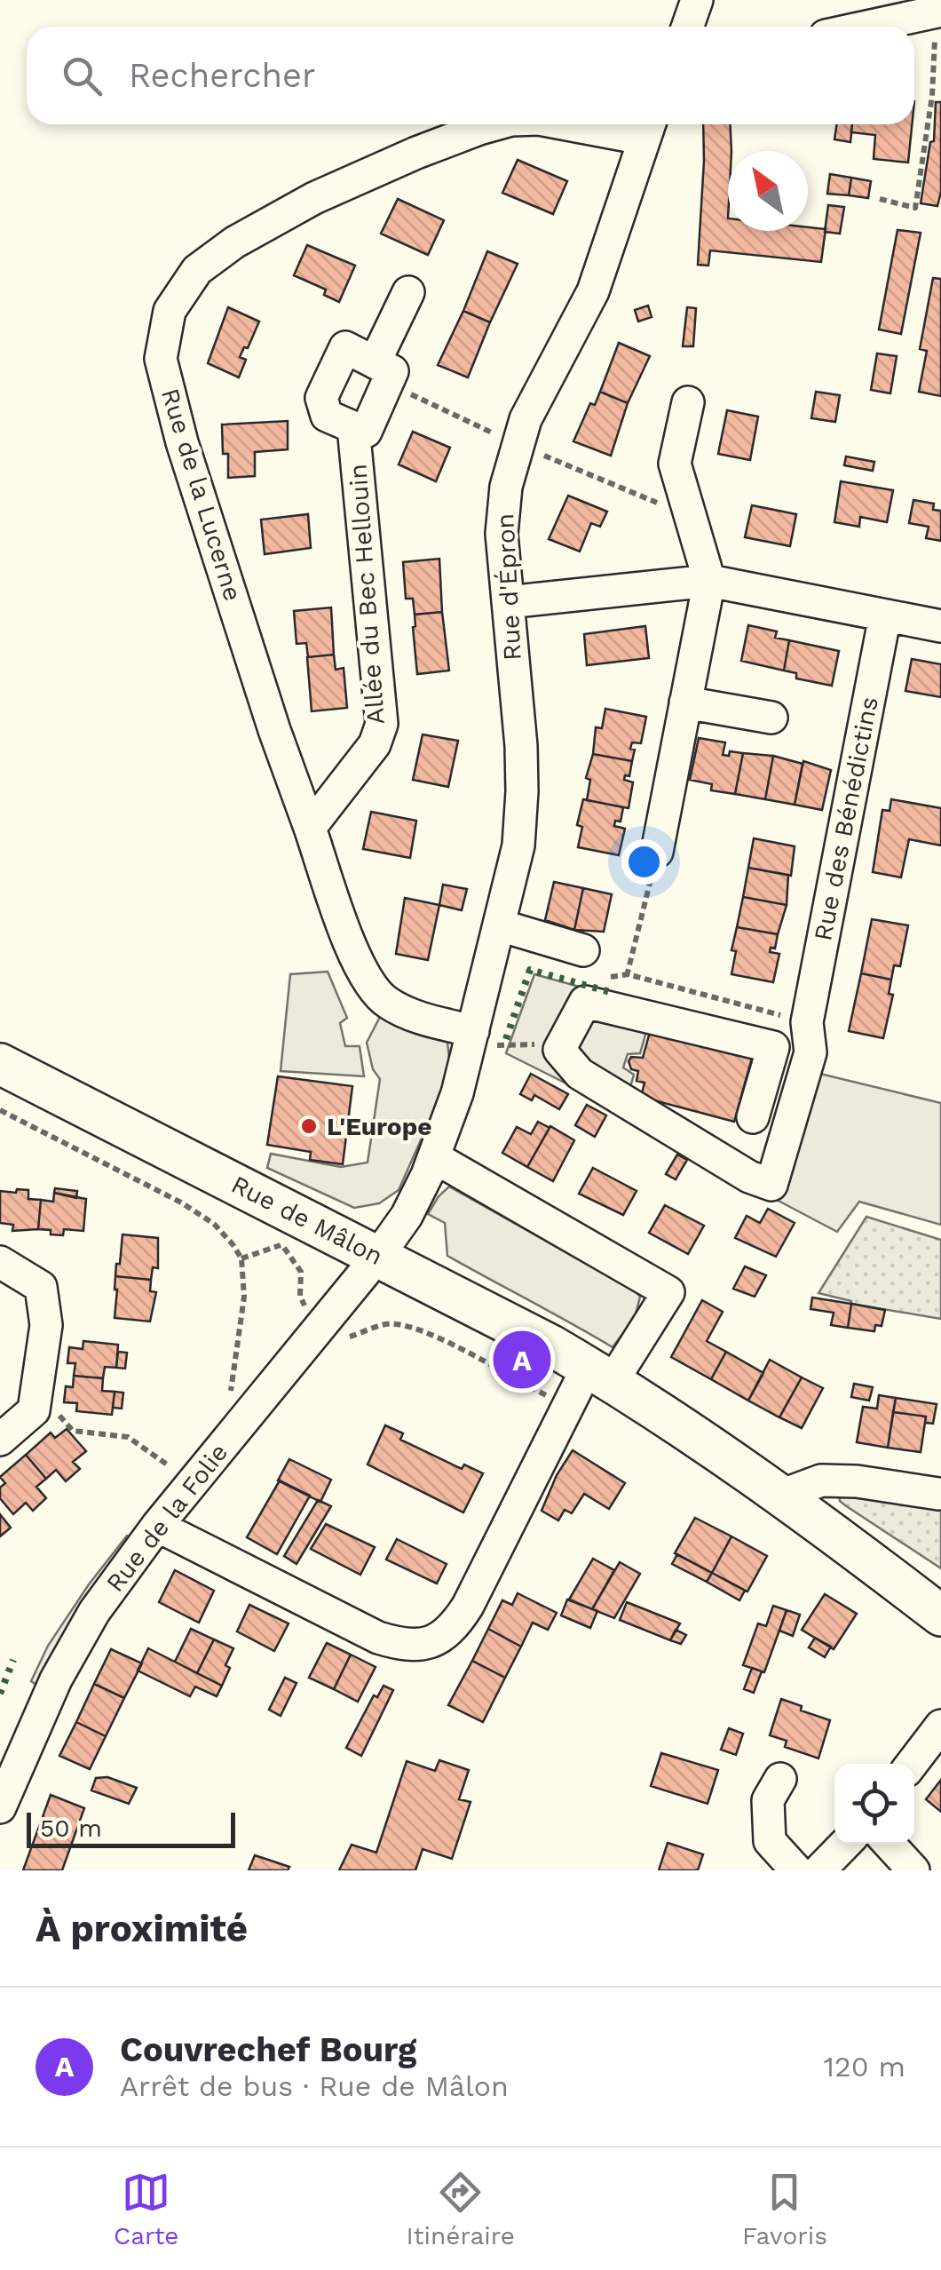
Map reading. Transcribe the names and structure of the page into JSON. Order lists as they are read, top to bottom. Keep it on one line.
{"streets":{"main road":["Rue de Mâlon"],"street":["Rue de la Lucerne","Rue d'Épron","Allée du Bec Hellouin","Rue des Bénédictins","Rue de la Folie"]},"crossings":[["Rue de la Lucerne","Rue d'Épron"],["Rue de la Lucerne","Allée du Bec Hellouin"],["Rue d'Épron","Rue de Mâlon"],["Rue d'Épron","Rue de la Folie"],["Rue de Mâlon","Rue de la Folie"]],"places":["L'Europe"],"scale_bar":"50 m","north":"top left","page":{"search":"Rechercher","pins":"A","scale":"50 m","heading":"À proximité","list":[{"mark":"A","name":"Couvrechef Bourg","note":"Arrêt de bus · Rue de Mâlon","value":"120 m"}],"nav":["Carte","Itinéraire","Favoris"]}}
